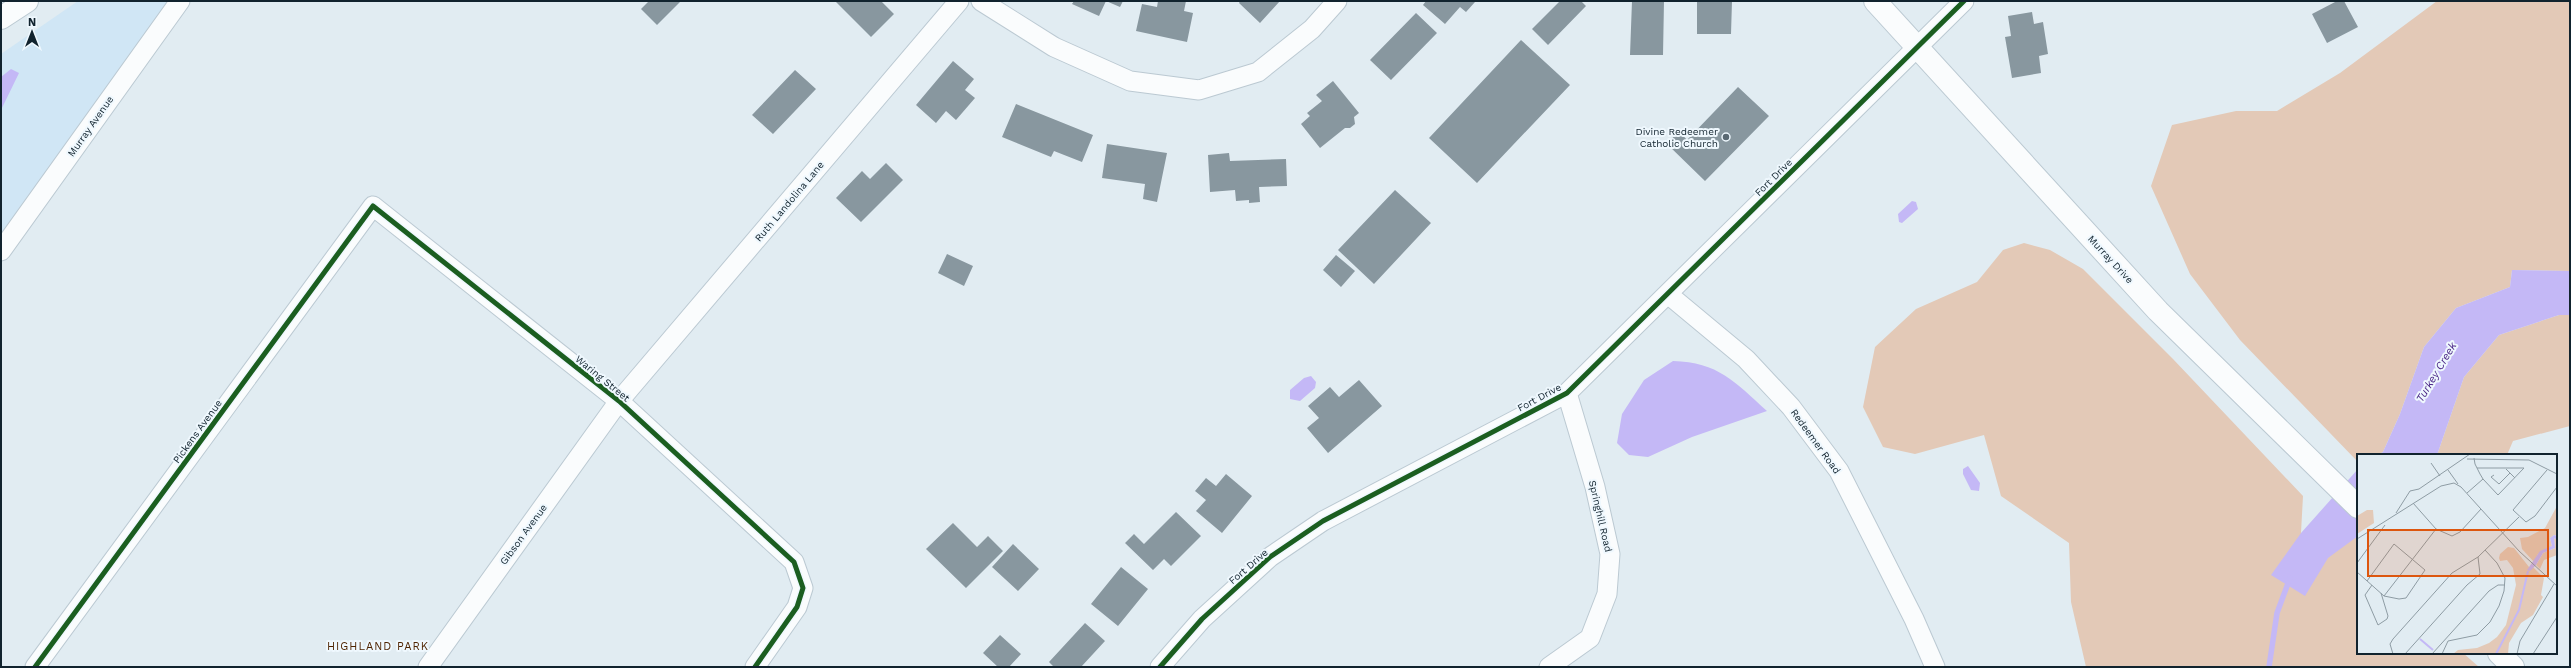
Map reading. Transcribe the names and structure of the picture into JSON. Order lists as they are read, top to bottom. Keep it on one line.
{"streets":{"street":["Murray Avenue","Fort Drive","Ruth Landolina Lane","Murray Drive","Waring Street","Pickens Avenue","Redeemer Road","Springhill Road","Gibson Avenue"]},"crossings":[["Fort Drive","Murray Drive"],["Fort Drive","Redeemer Road"],["Fort Drive","Springhill Road"],["Ruth Landolina Lane","Waring Street"],["Ruth Landolina Lane","Gibson Avenue"],["Waring Street","Pickens Avenue"],["Waring Street","Gibson Avenue"]],"districts":["HIGHLAND PARK"],"water":["Turkey Creek"],"places":["Divine Redeemer Catholic Church"],"north":"top"}
